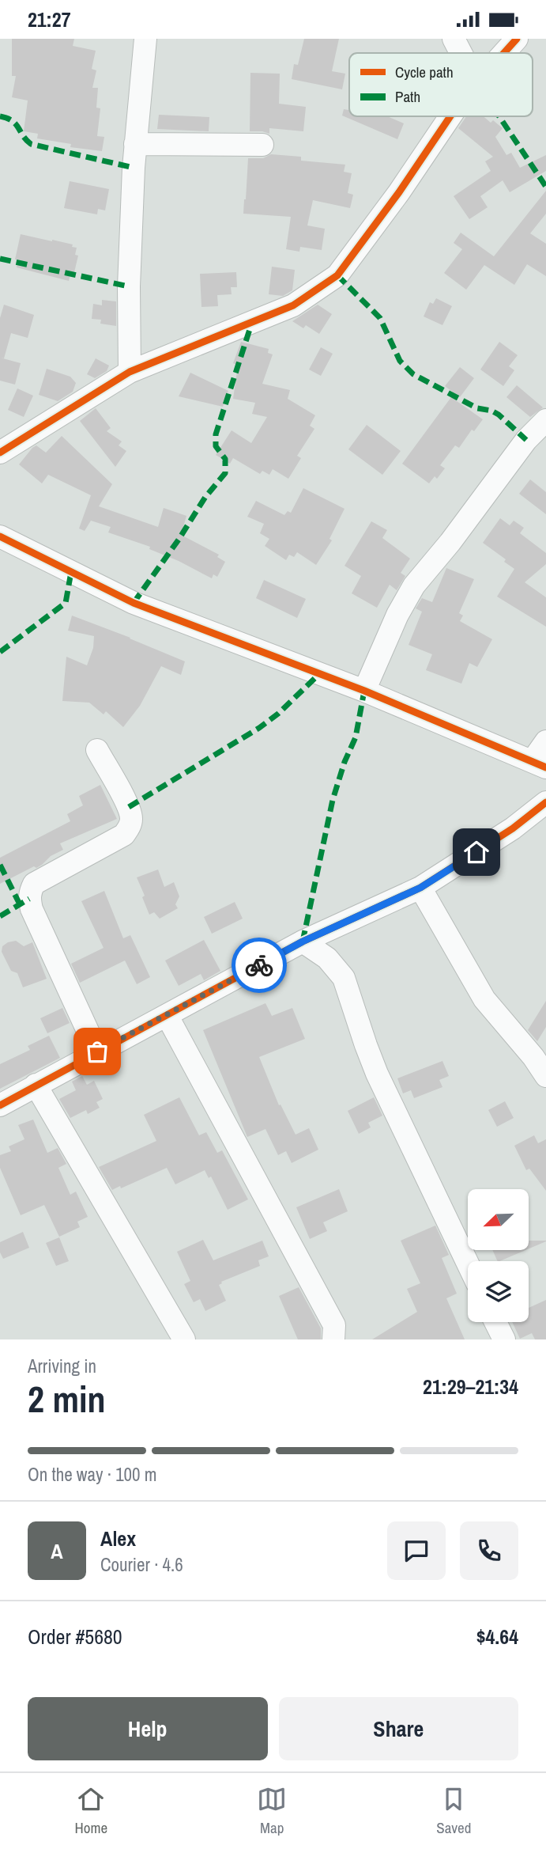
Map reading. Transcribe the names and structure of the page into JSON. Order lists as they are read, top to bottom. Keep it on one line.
{"legend":["Cycle path","Path"],"north":"bottom left","page":{"status":"21:27","heading":["2 min","Arriving in","21:29–21:34"],"panel":["Alex","Courier · 4.6","Order #5680","$4.64"],"bar":"On the way · 100 m","round":"A","buttons":["Help","Share"],"tabs":["Home","Map","Saved"]}}
